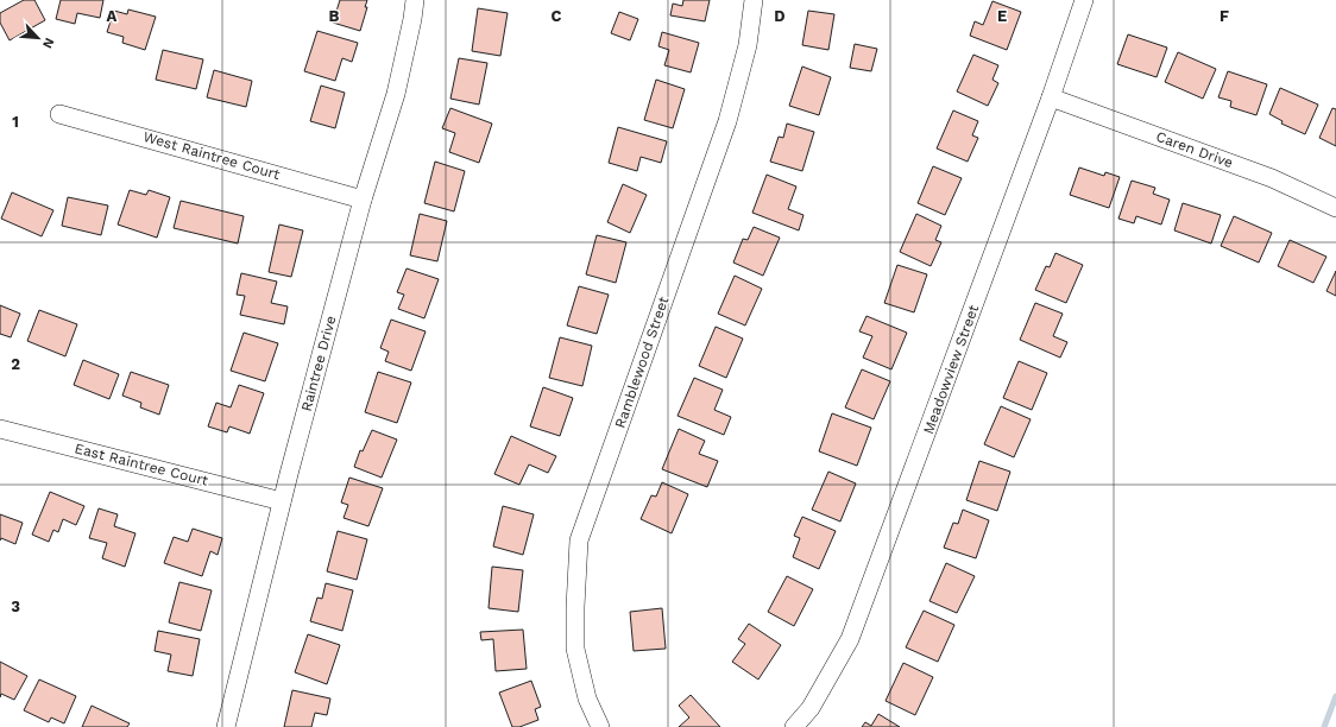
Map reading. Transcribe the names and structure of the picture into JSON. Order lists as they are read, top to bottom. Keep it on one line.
{"streets":{"street":["Caren Drive","West Raintree Court","Ramblewood Street","Raintree Drive","Meadowview Street","East Raintree Court"]},"crossings":[["Caren Drive","Meadowview Street"],["West Raintree Court","Raintree Drive"],["Raintree Drive","East Raintree Court"]],"north":"bottom right","grid":{"columns":["A","B","C","D","E","F"],"rows":["1","2","3"]}}
